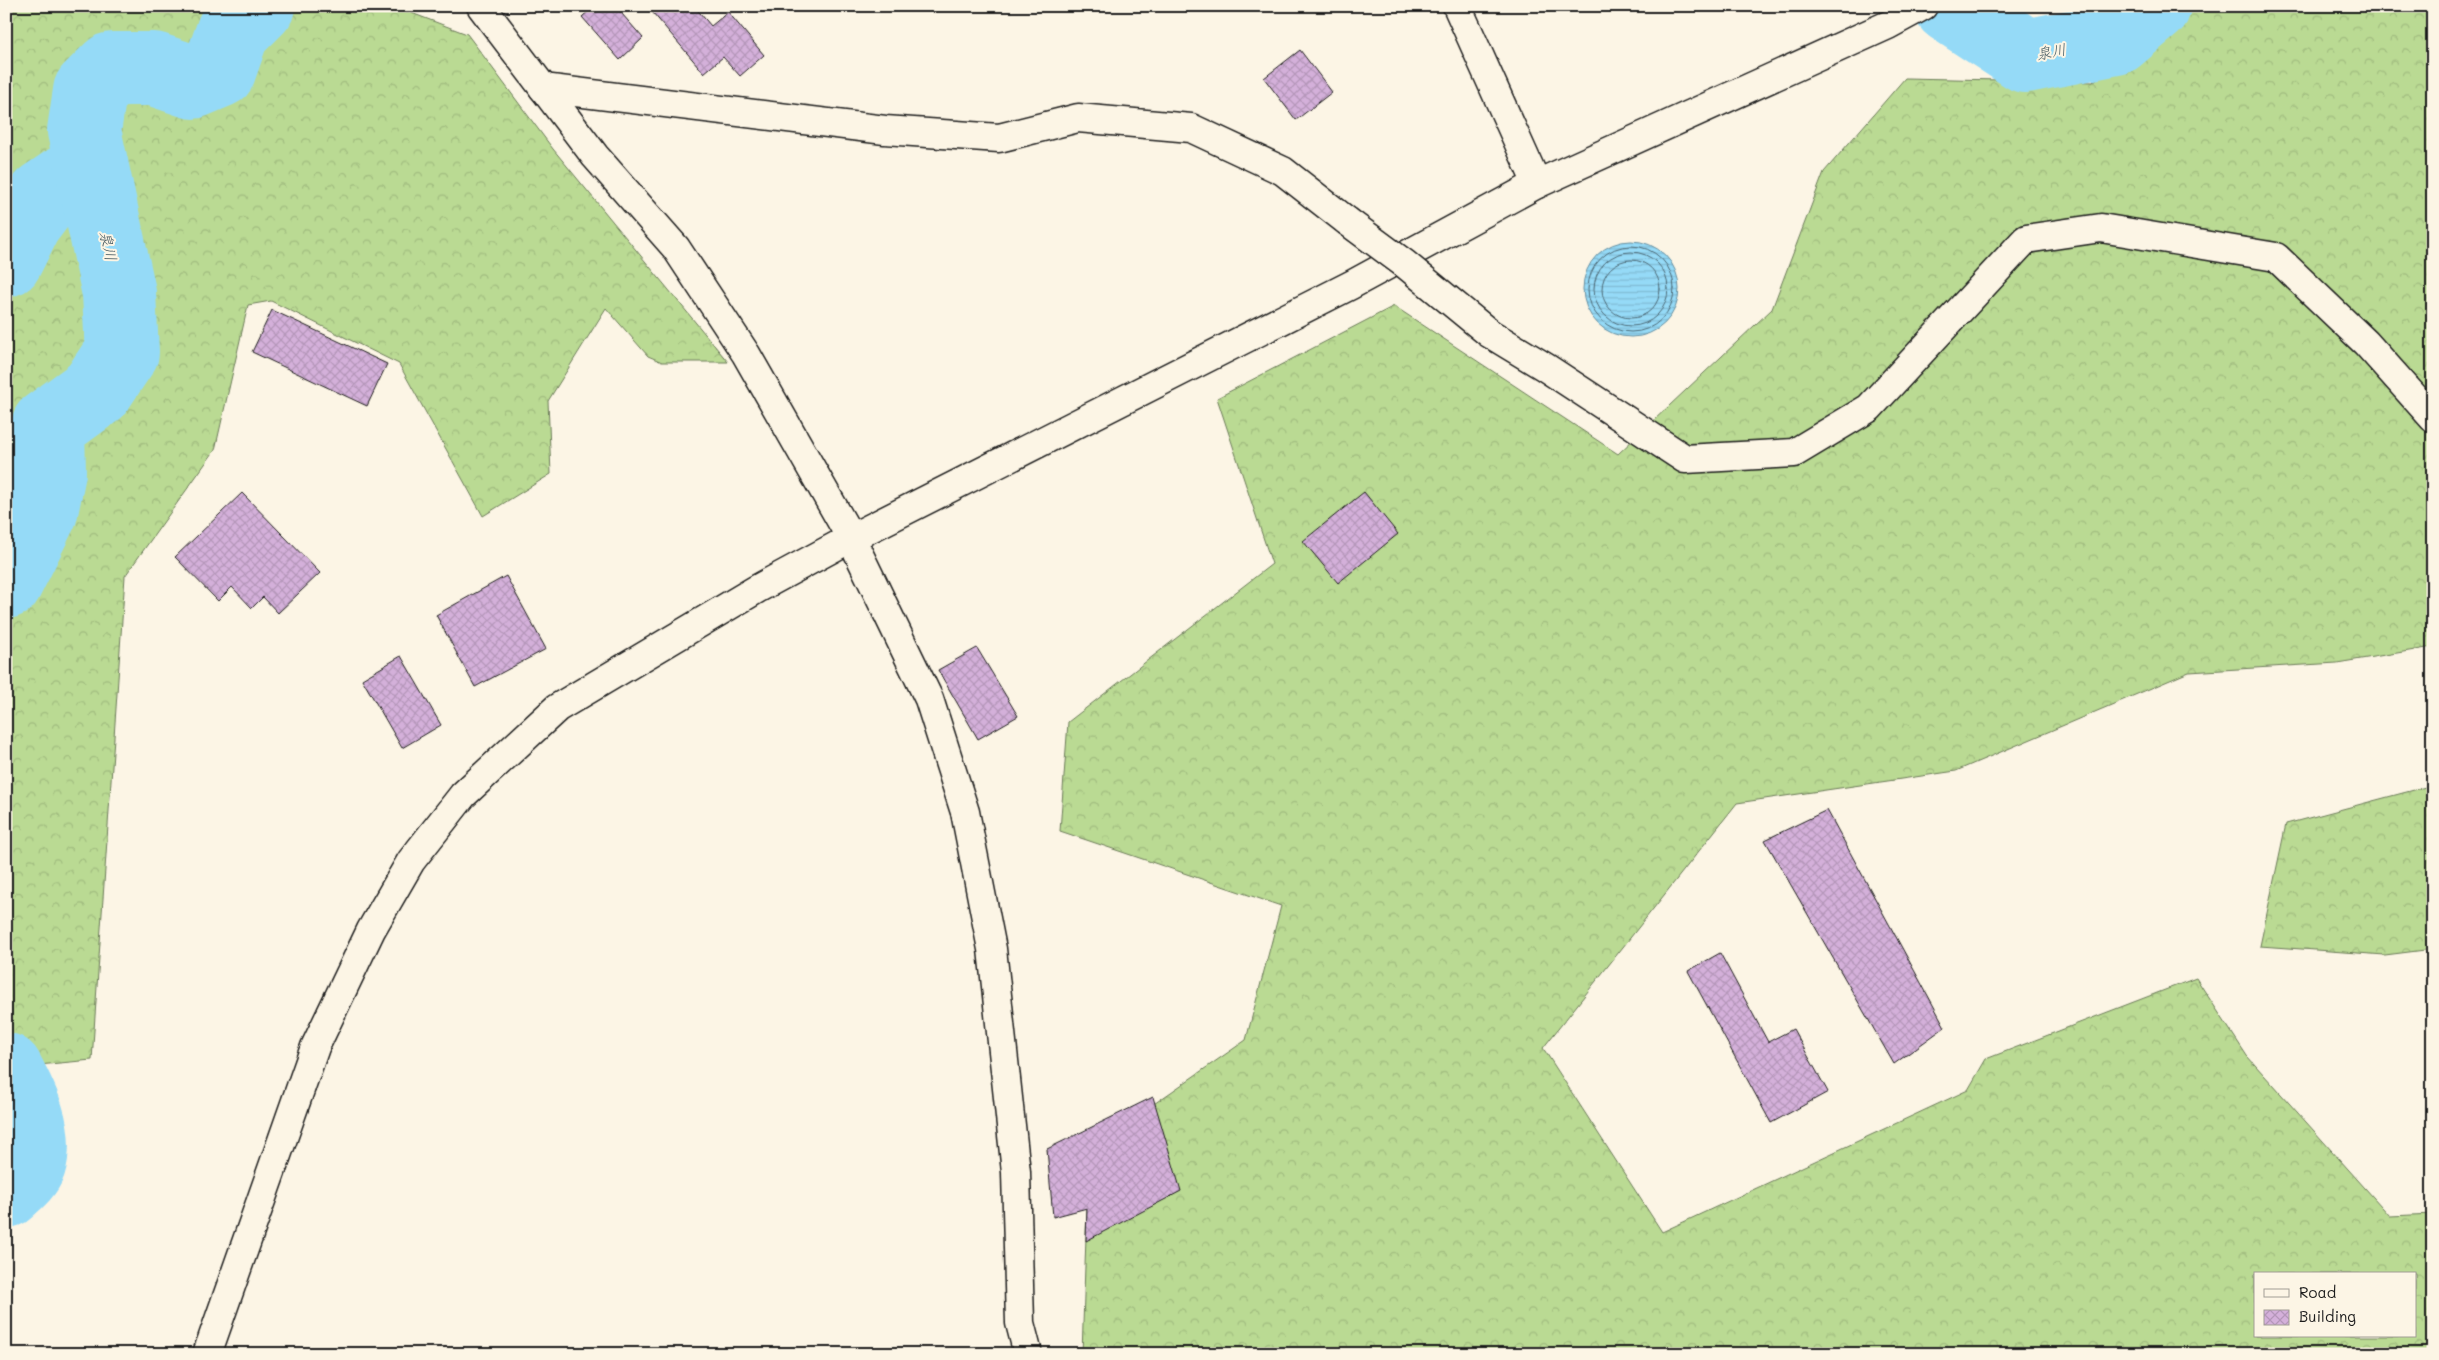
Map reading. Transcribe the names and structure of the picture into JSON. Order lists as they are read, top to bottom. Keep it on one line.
{"water":["泉川"],"legend":["Road","Building"]}
